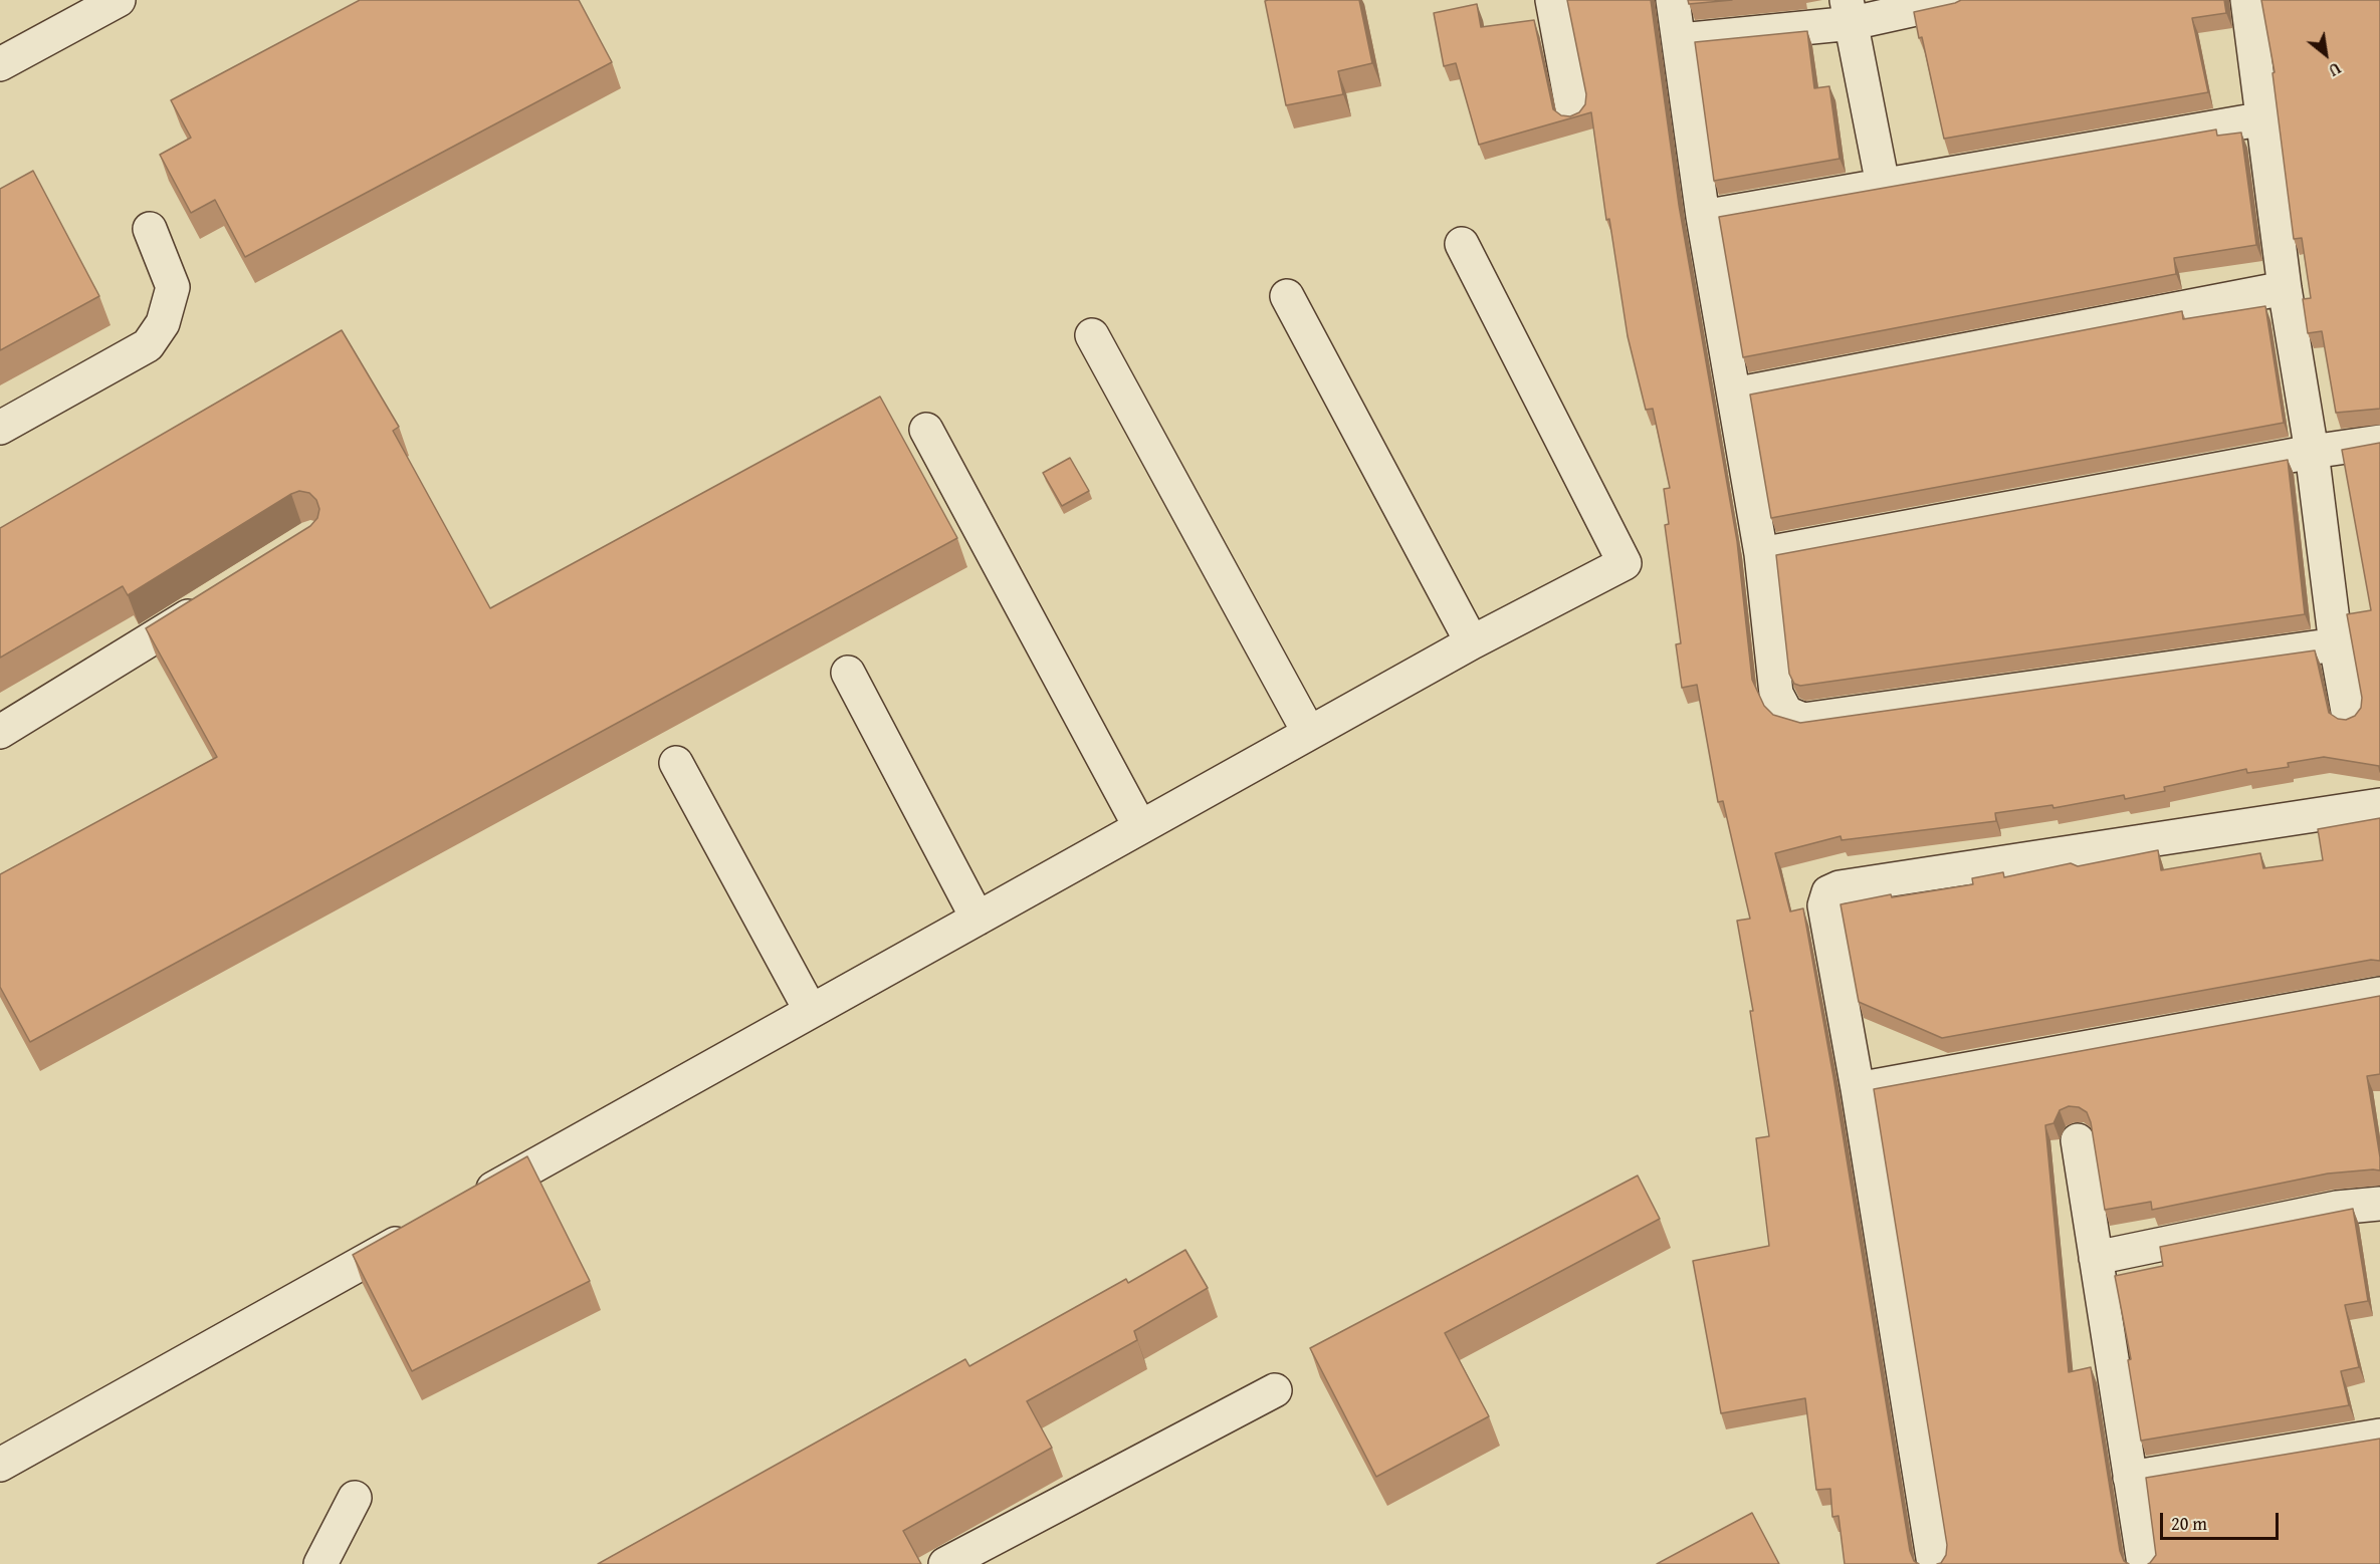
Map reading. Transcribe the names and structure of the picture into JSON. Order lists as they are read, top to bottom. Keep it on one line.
{"scale_bar":"20 m","north":"bottom right"}
